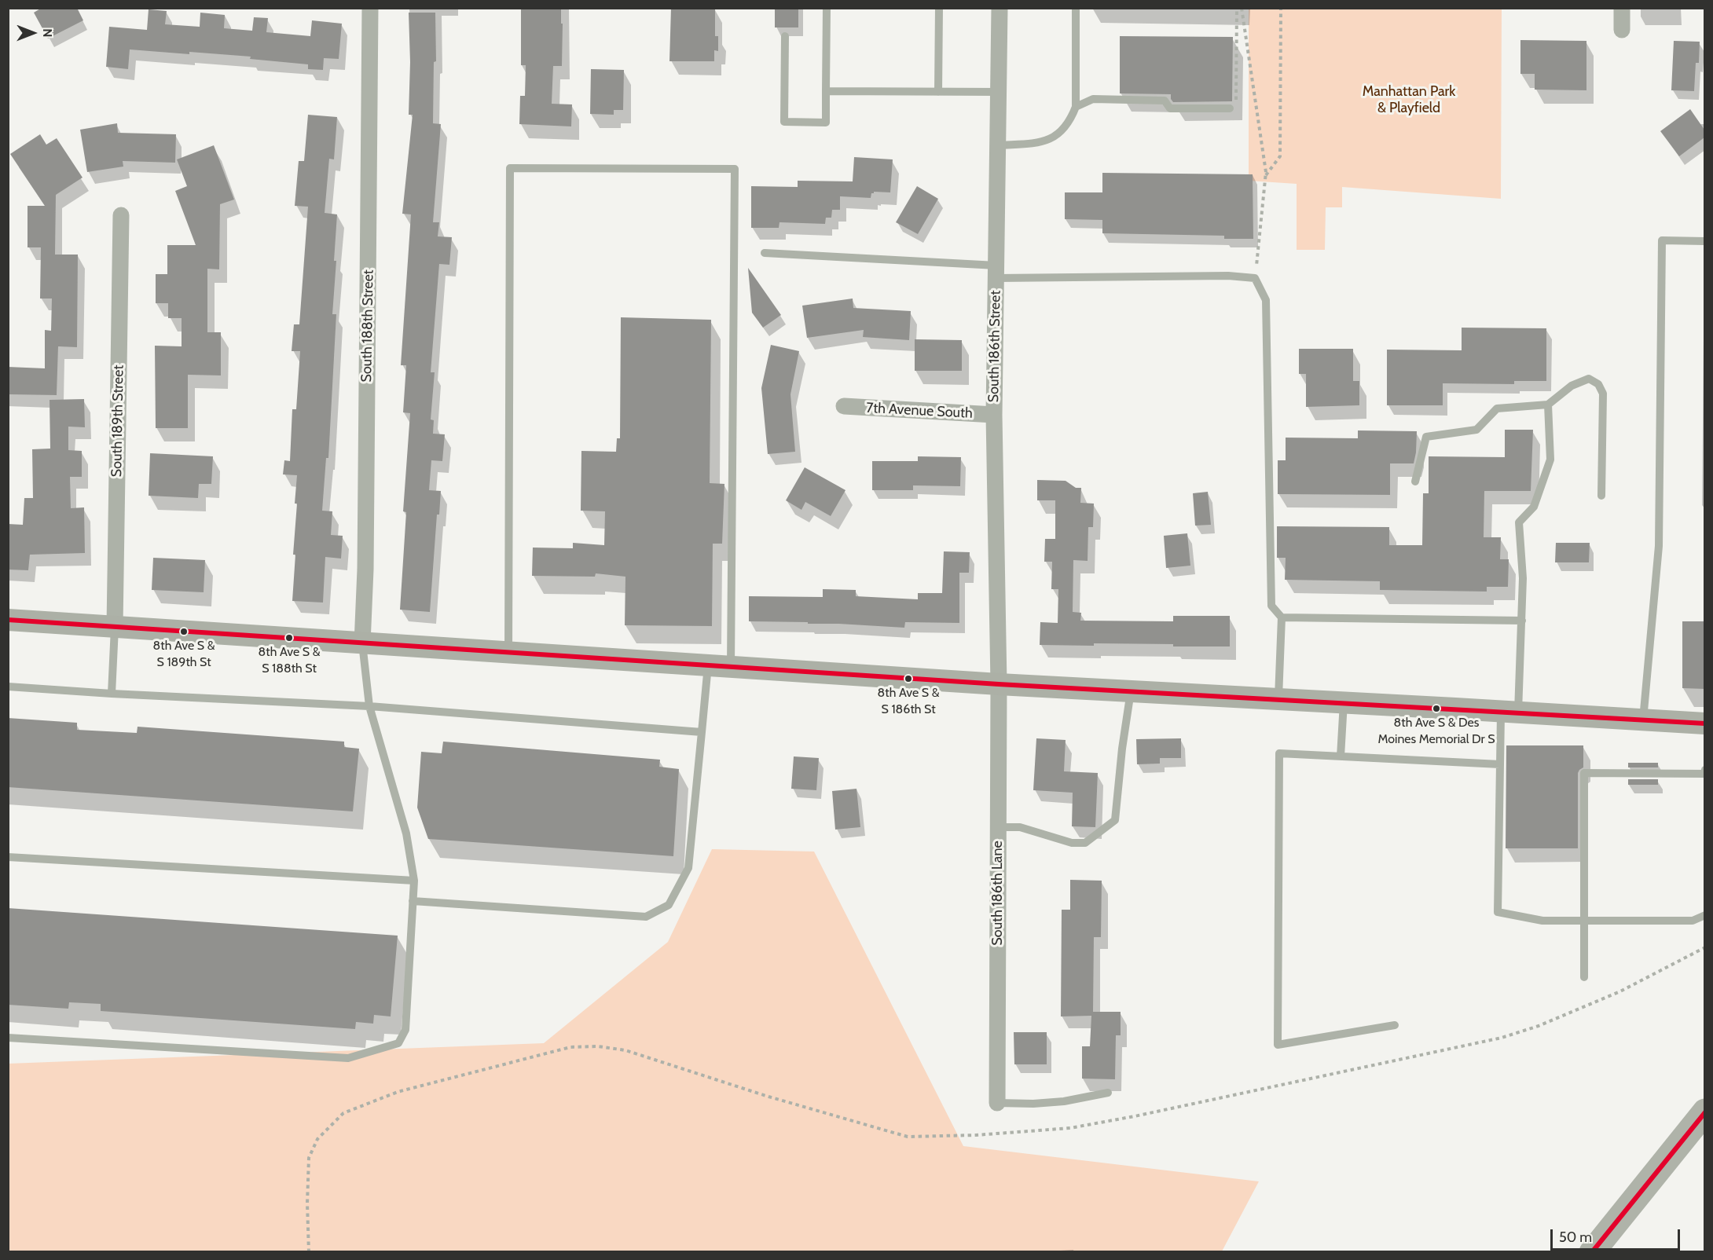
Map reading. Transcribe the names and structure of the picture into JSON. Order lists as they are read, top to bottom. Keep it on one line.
{"streets":{"street":["South 188th Street","South 186th Street","7th Avenue South","South 189th Street","South 186th Lane"]},"crossings":[["South 186th Street","7th Avenue South"],["South 186th Street","South 186th Lane"]],"parks":["Manhattan Park & Playfield"],"places":["8th Ave S & S 189th St","8th Ave S & S 188th St","8th Ave S & S 186th St","8th Ave S & Des Moines Memorial Dr S"],"scale_bar":"50 m","north":"right"}
